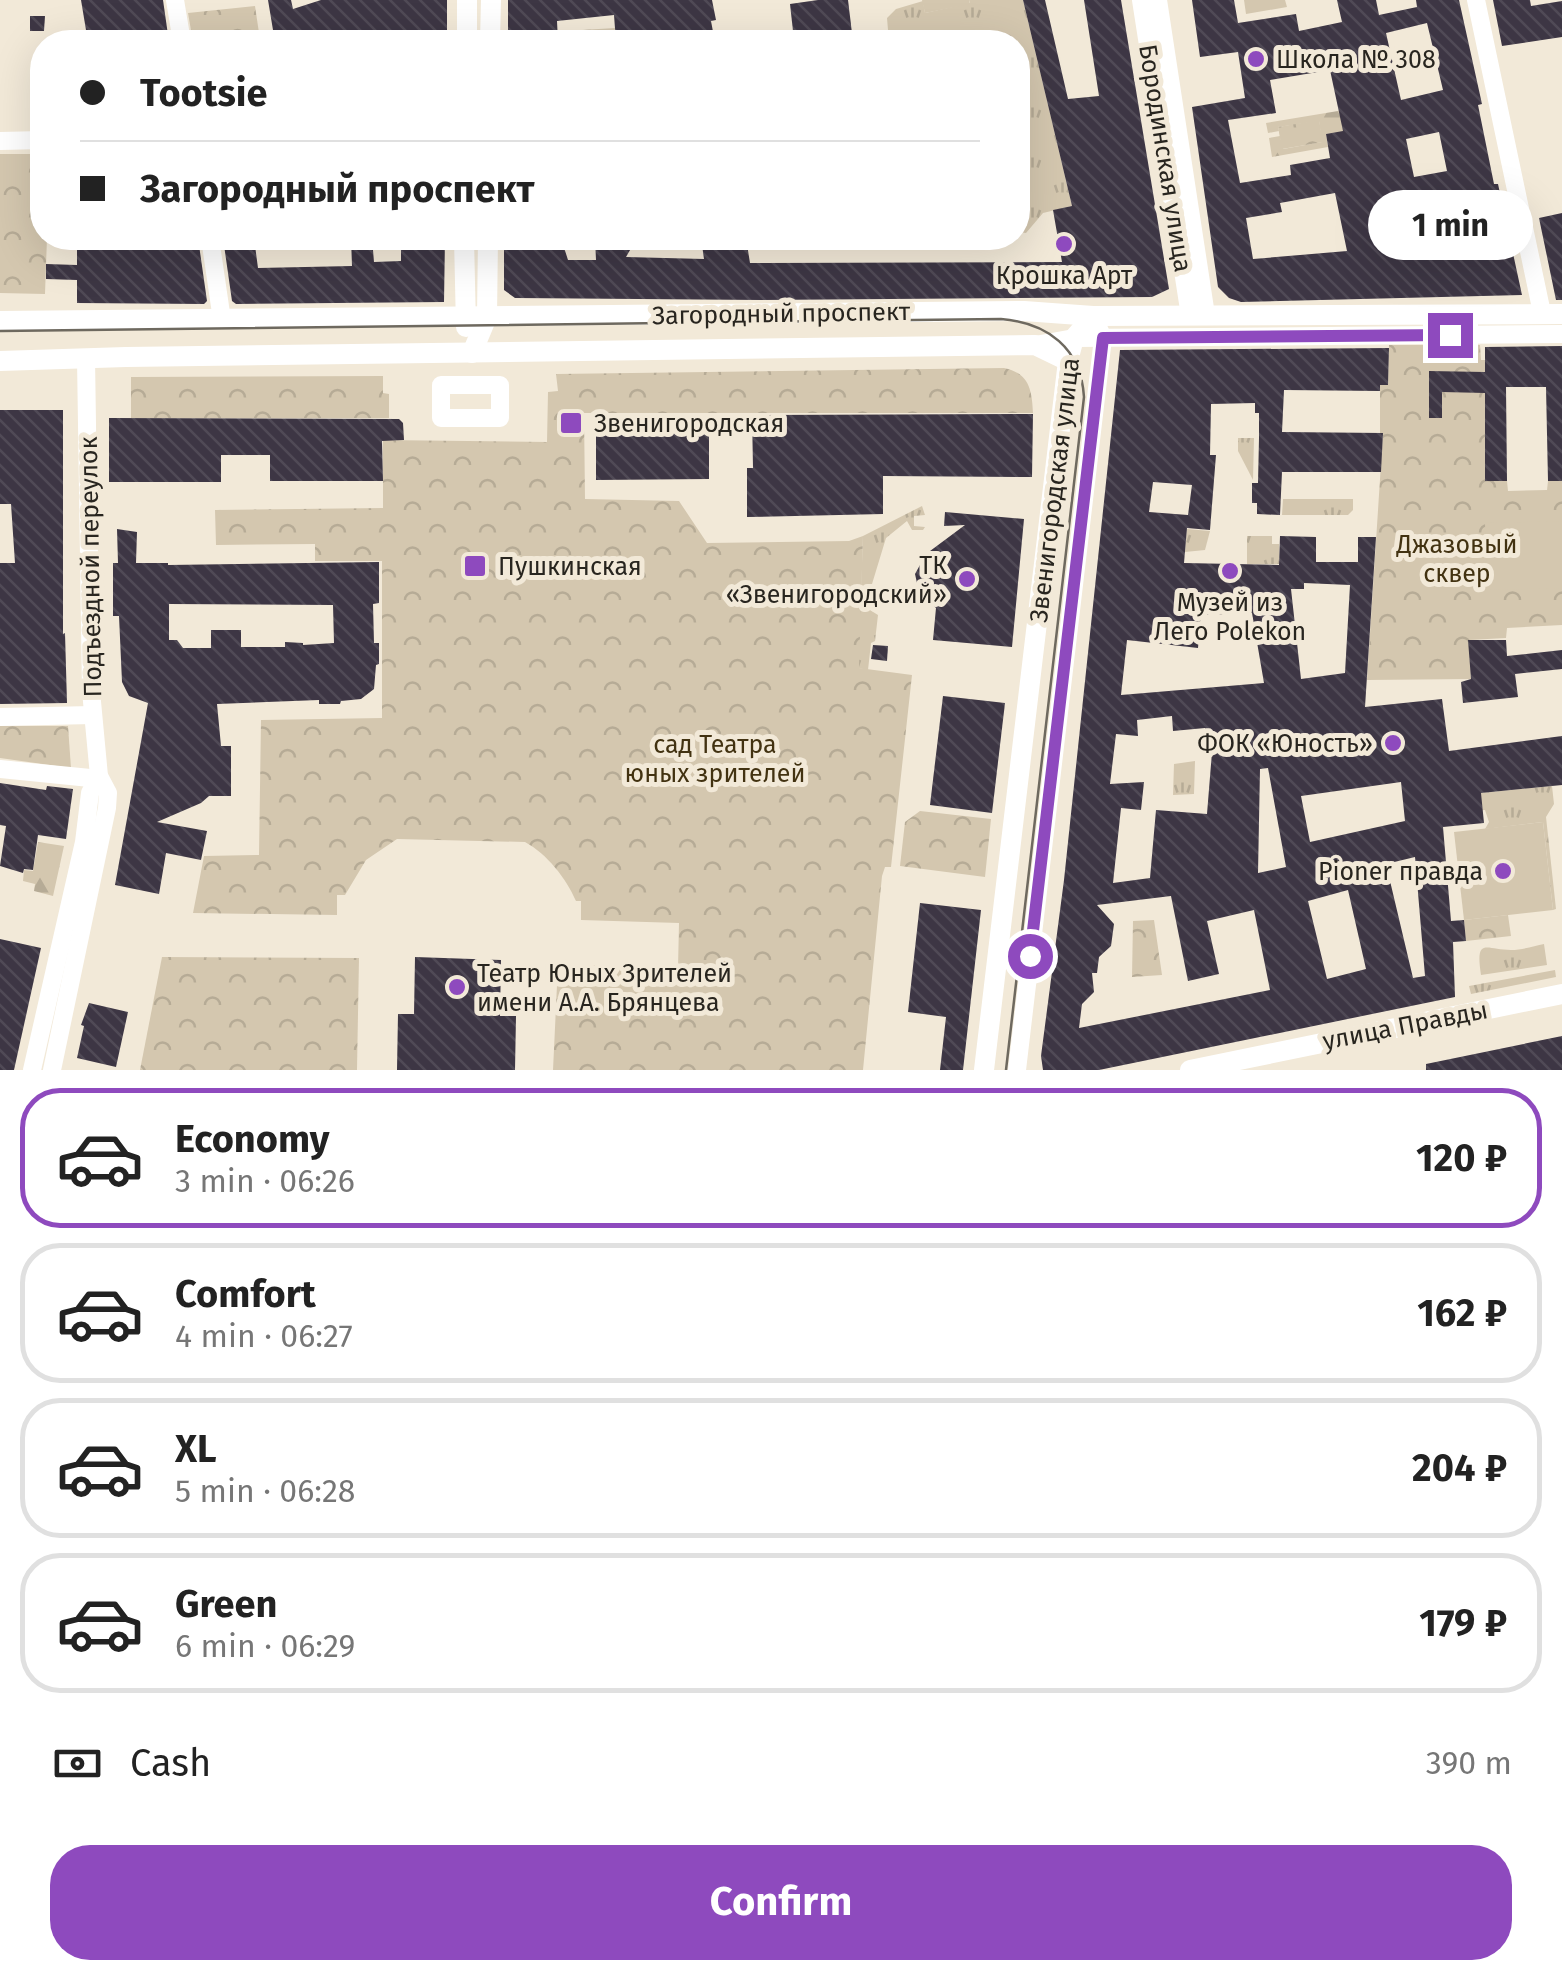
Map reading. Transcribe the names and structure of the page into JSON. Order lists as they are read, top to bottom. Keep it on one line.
{"streets":{"main road":["Загородный проспект","Звенигородская улица","улица Правды"],"street":["Бородинская улица","Подъездной переулок"]},"crossings":[["Бородинская улица","Загородный проспект"],["Загородный проспект","Звенигородская улица"],["Загородный проспект","Подъездной переулок"]],"parks":["Джазовый сквер","сад Театра юных зрителей"],"places":{"other":["Школа № 308","Крошка Арт","Музей из Лего Polekon","ТК «Звенигородский»","ФОК «Юность»","Pioner правда","Театр Юных Зрителей имени А.А. Брянцева"],"transit":["Звенигородская","Пушкинская"]},"page":{"banner":["Tootsie","Загородный проспект"],"bubble":"1 min","list":[{"name":"Economy","note":"3 min · 06:26","value":"120 ₽"},{"name":"Comfort","note":"4 min · 06:27","value":"162 ₽"},{"name":"XL","note":"5 min · 06:28","value":"204 ₽"},{"name":"Green","note":"6 min · 06:29","value":"179 ₽"}],"pay":["Cash","390 m"],"buttons":"Confirm"}}
